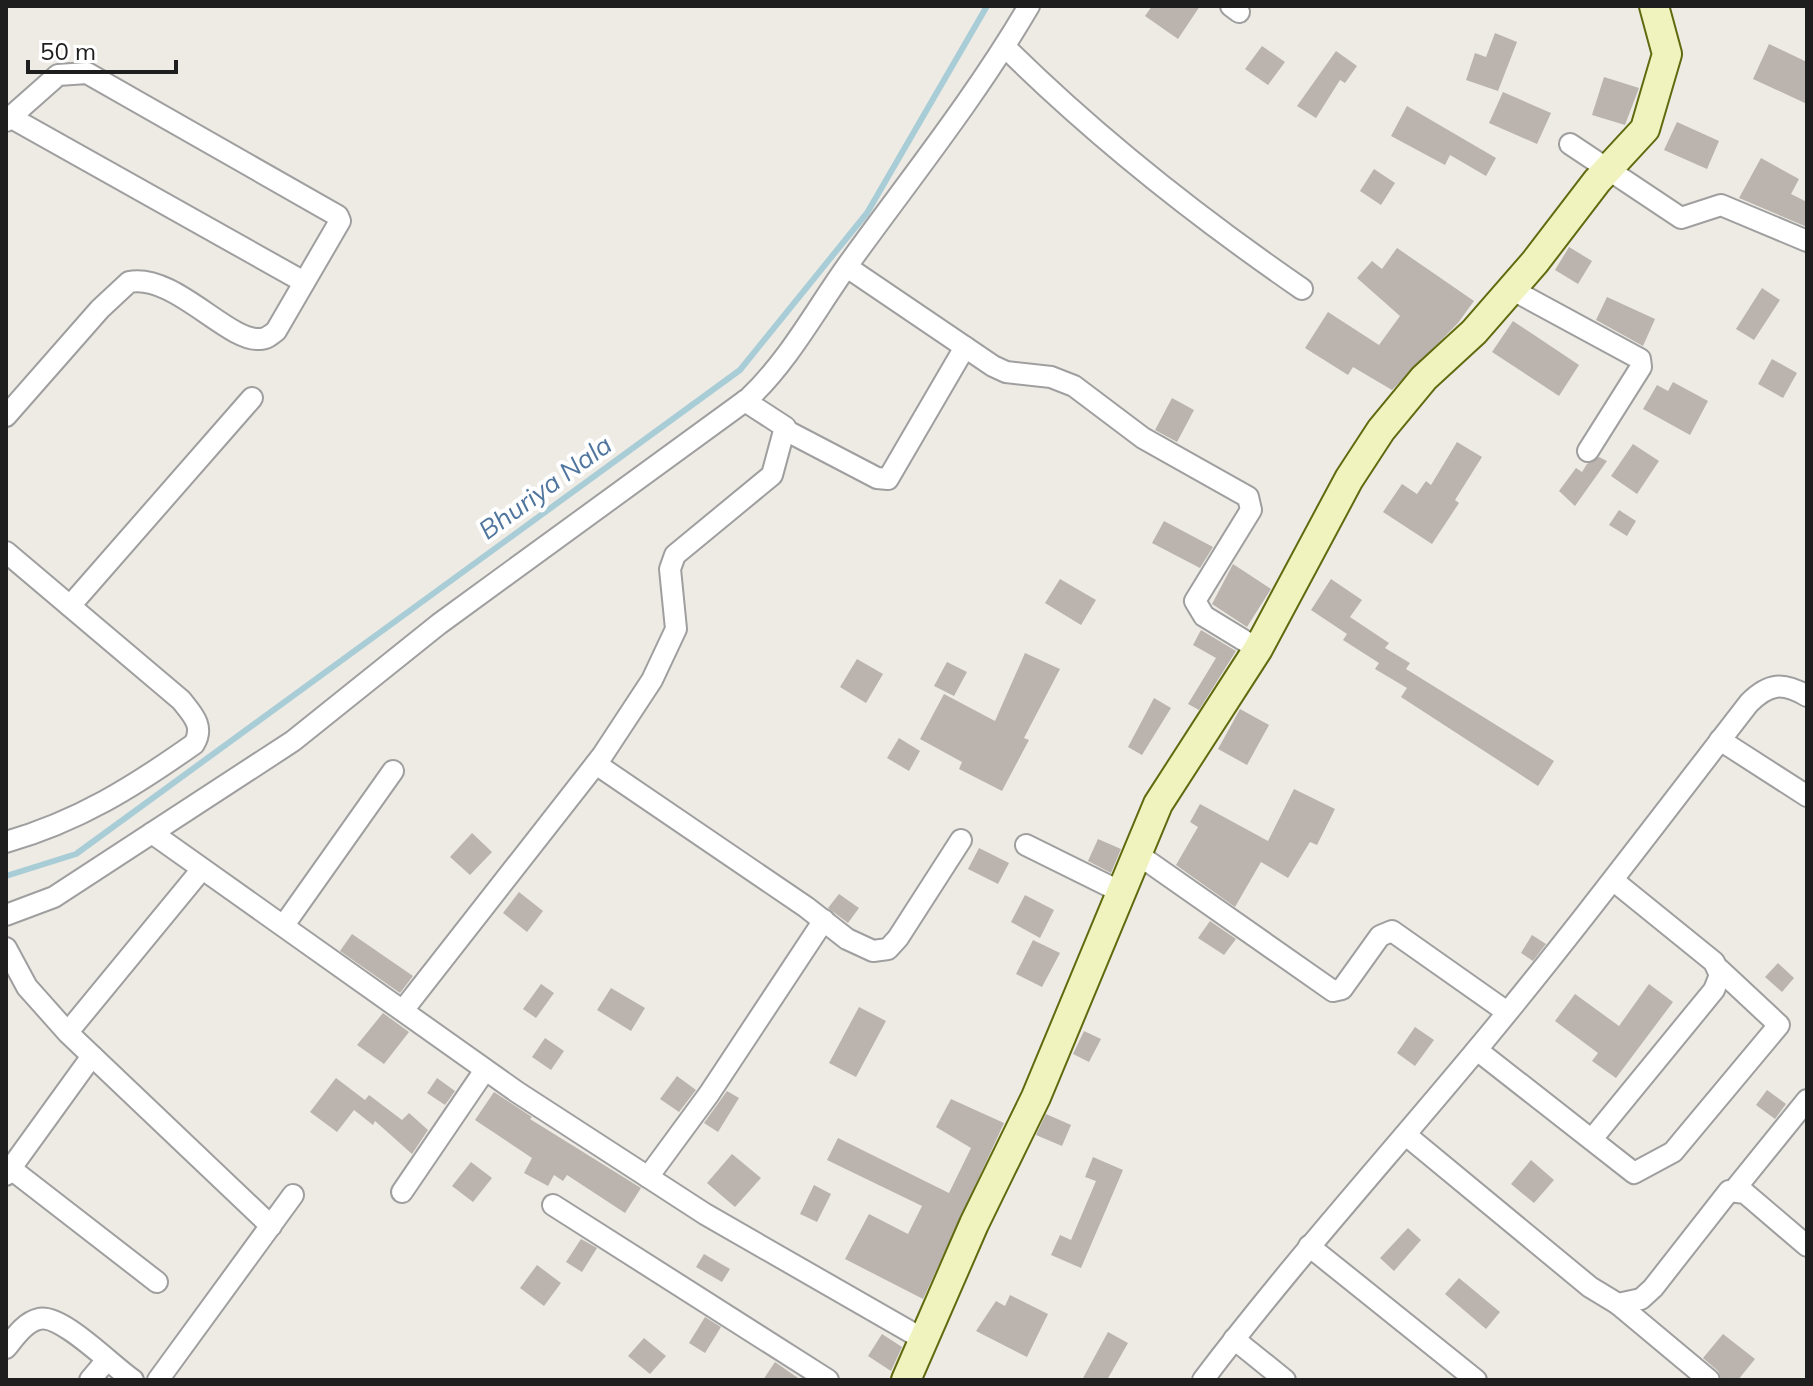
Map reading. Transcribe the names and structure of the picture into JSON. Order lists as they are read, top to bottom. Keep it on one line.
{"water":["Bhuriya Nala"],"scale_bar":"50 m"}
